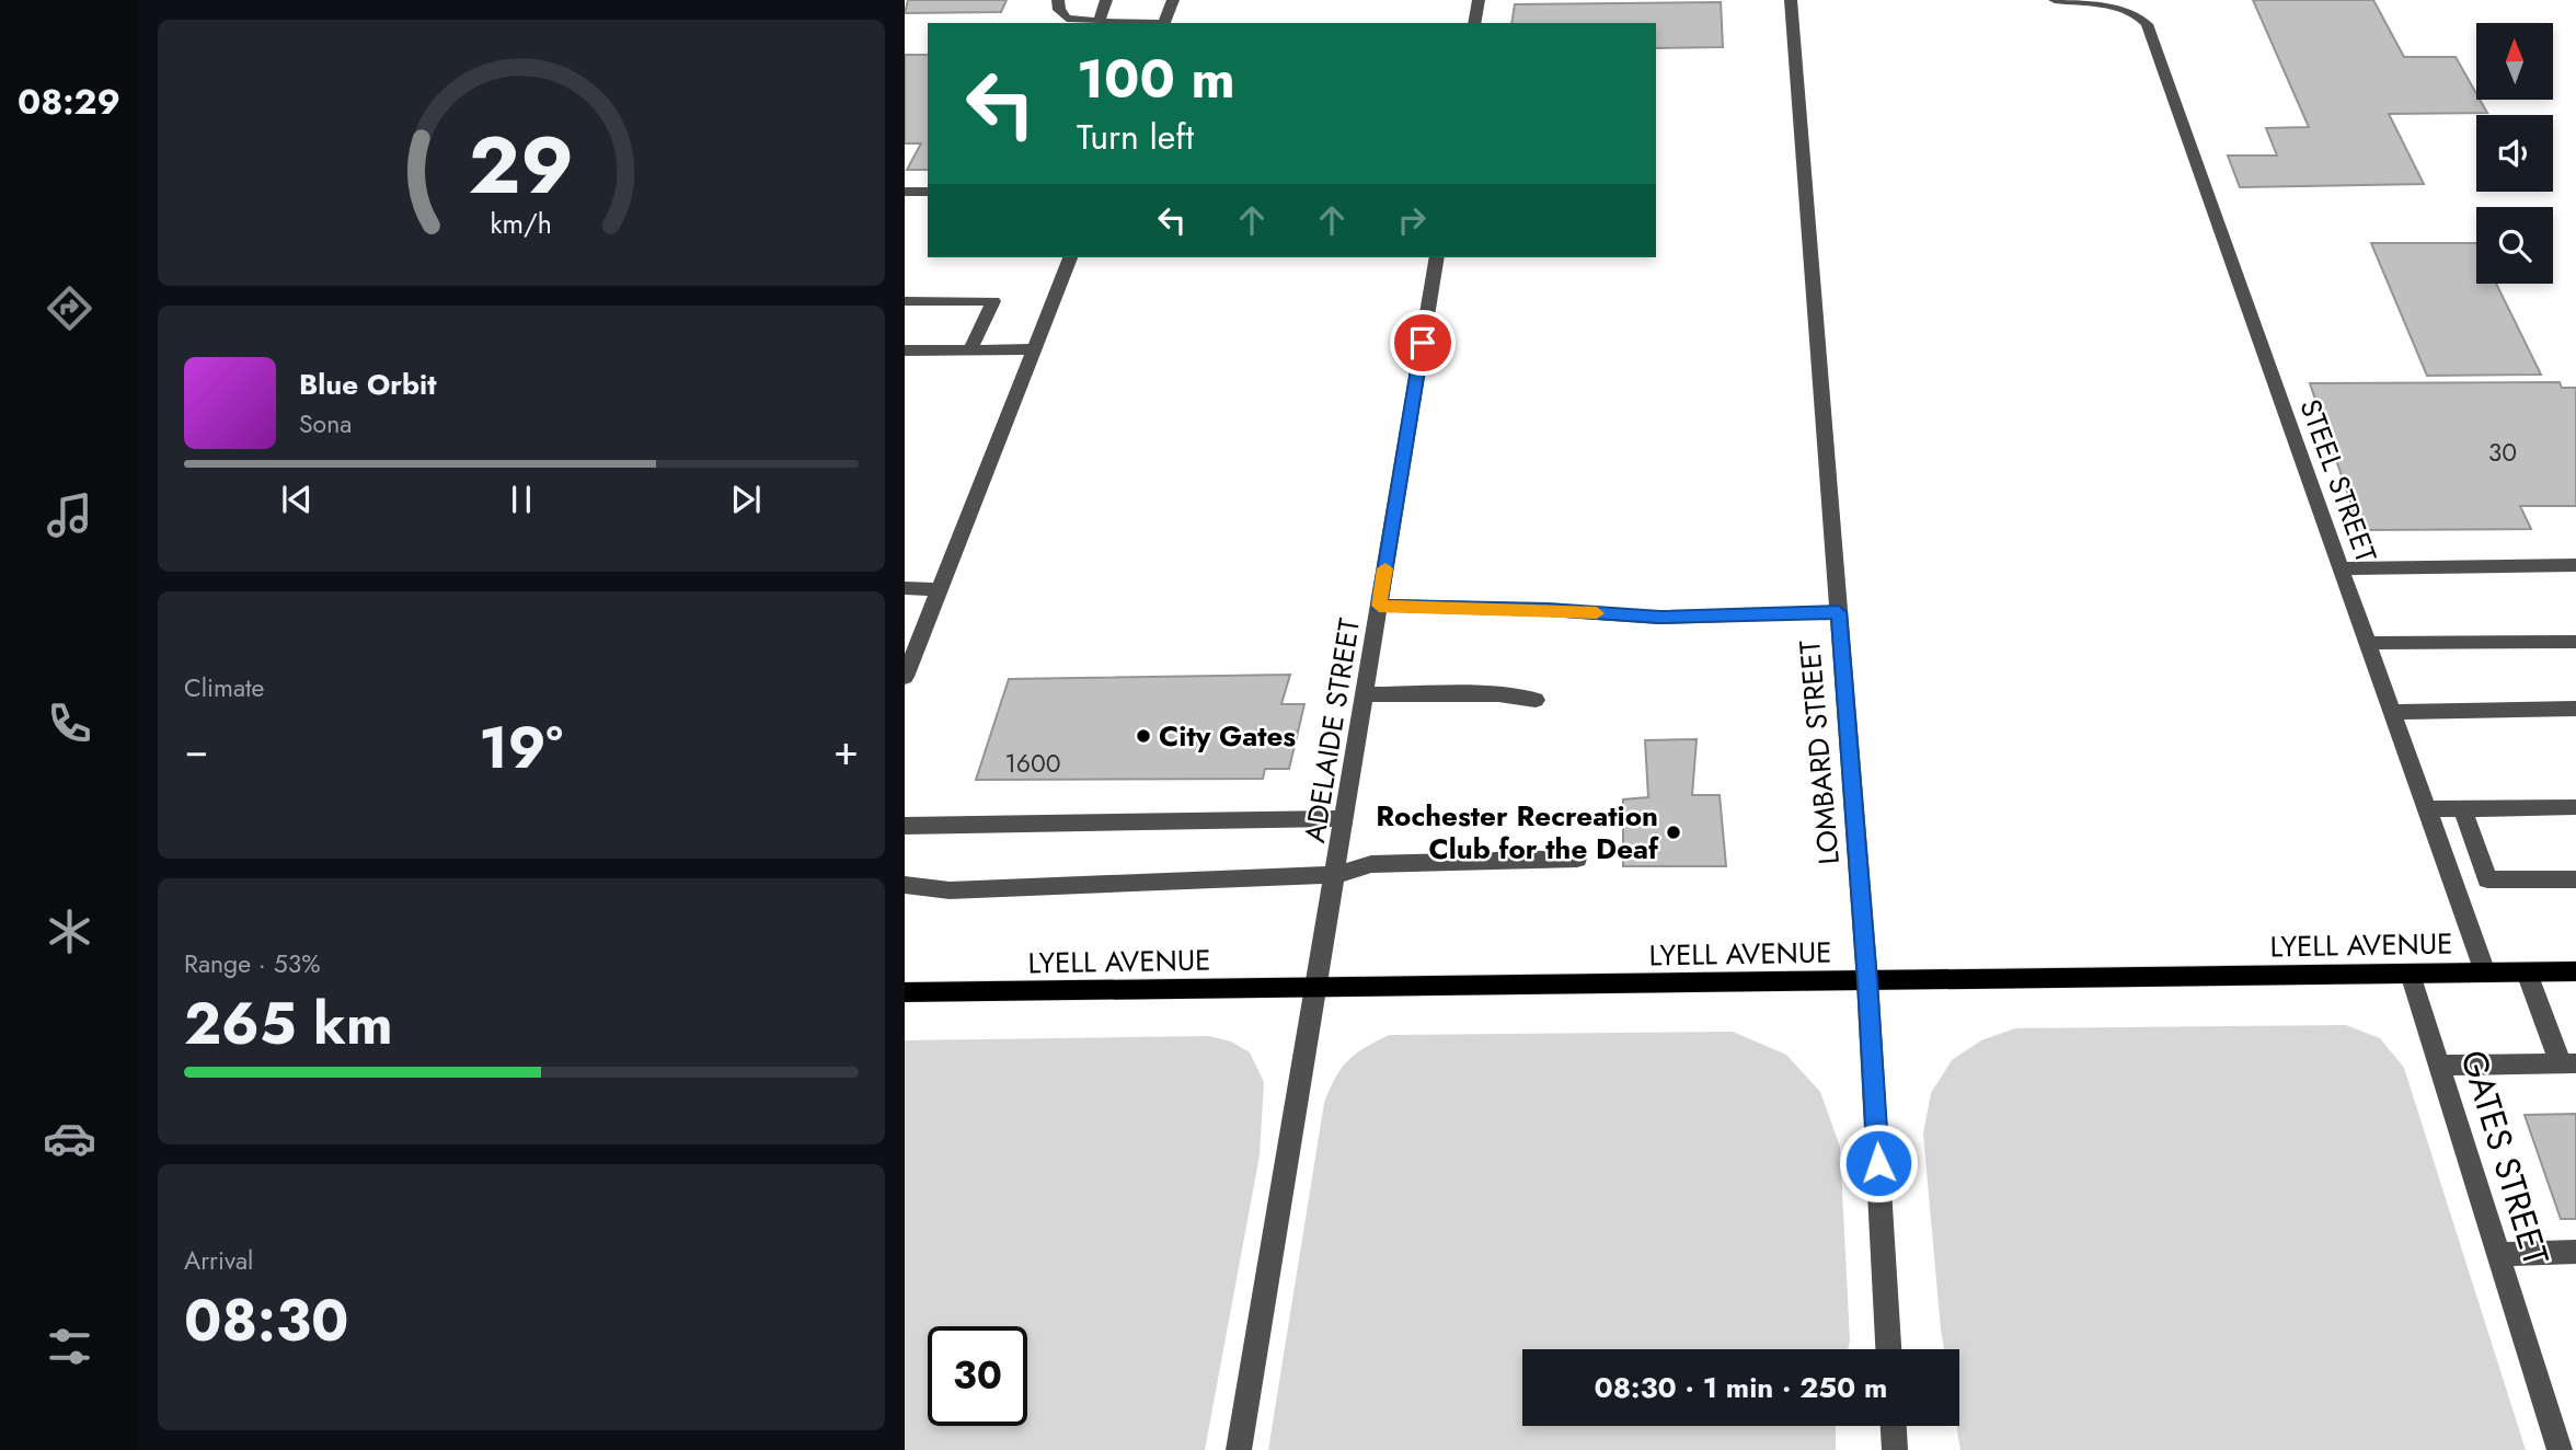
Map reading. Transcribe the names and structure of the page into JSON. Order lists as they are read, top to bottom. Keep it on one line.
{"streets":{"main road":["LYELL AVENUE"],"street":["STEEL STREET","ADELAIDE STREET","LOMBARD STREET","GATES STREET"]},"crossings":[["STEEL STREET","LYELL AVENUE"],["ADELAIDE STREET","LYELL AVENUE"],["LOMBARD STREET","LYELL AVENUE"],["LYELL AVENUE","GATES STREET"]],"places":["City Gates","Rochester Recreation Club for the Deaf"],"house_numbers":["30","1600"],"north":"top","page":{"tabs":"08:29","turn":["100 m","Turn left"],"song":["Blue Orbit","Sona"],"tile":["Climate",["Range · 53%","265 km"],["Arrival","08:30"]],"heat":["−","19°","+"],"limit":"30","trip":"08:30 · 1 min · 250 m","gauge":["29","km/h"]}}
